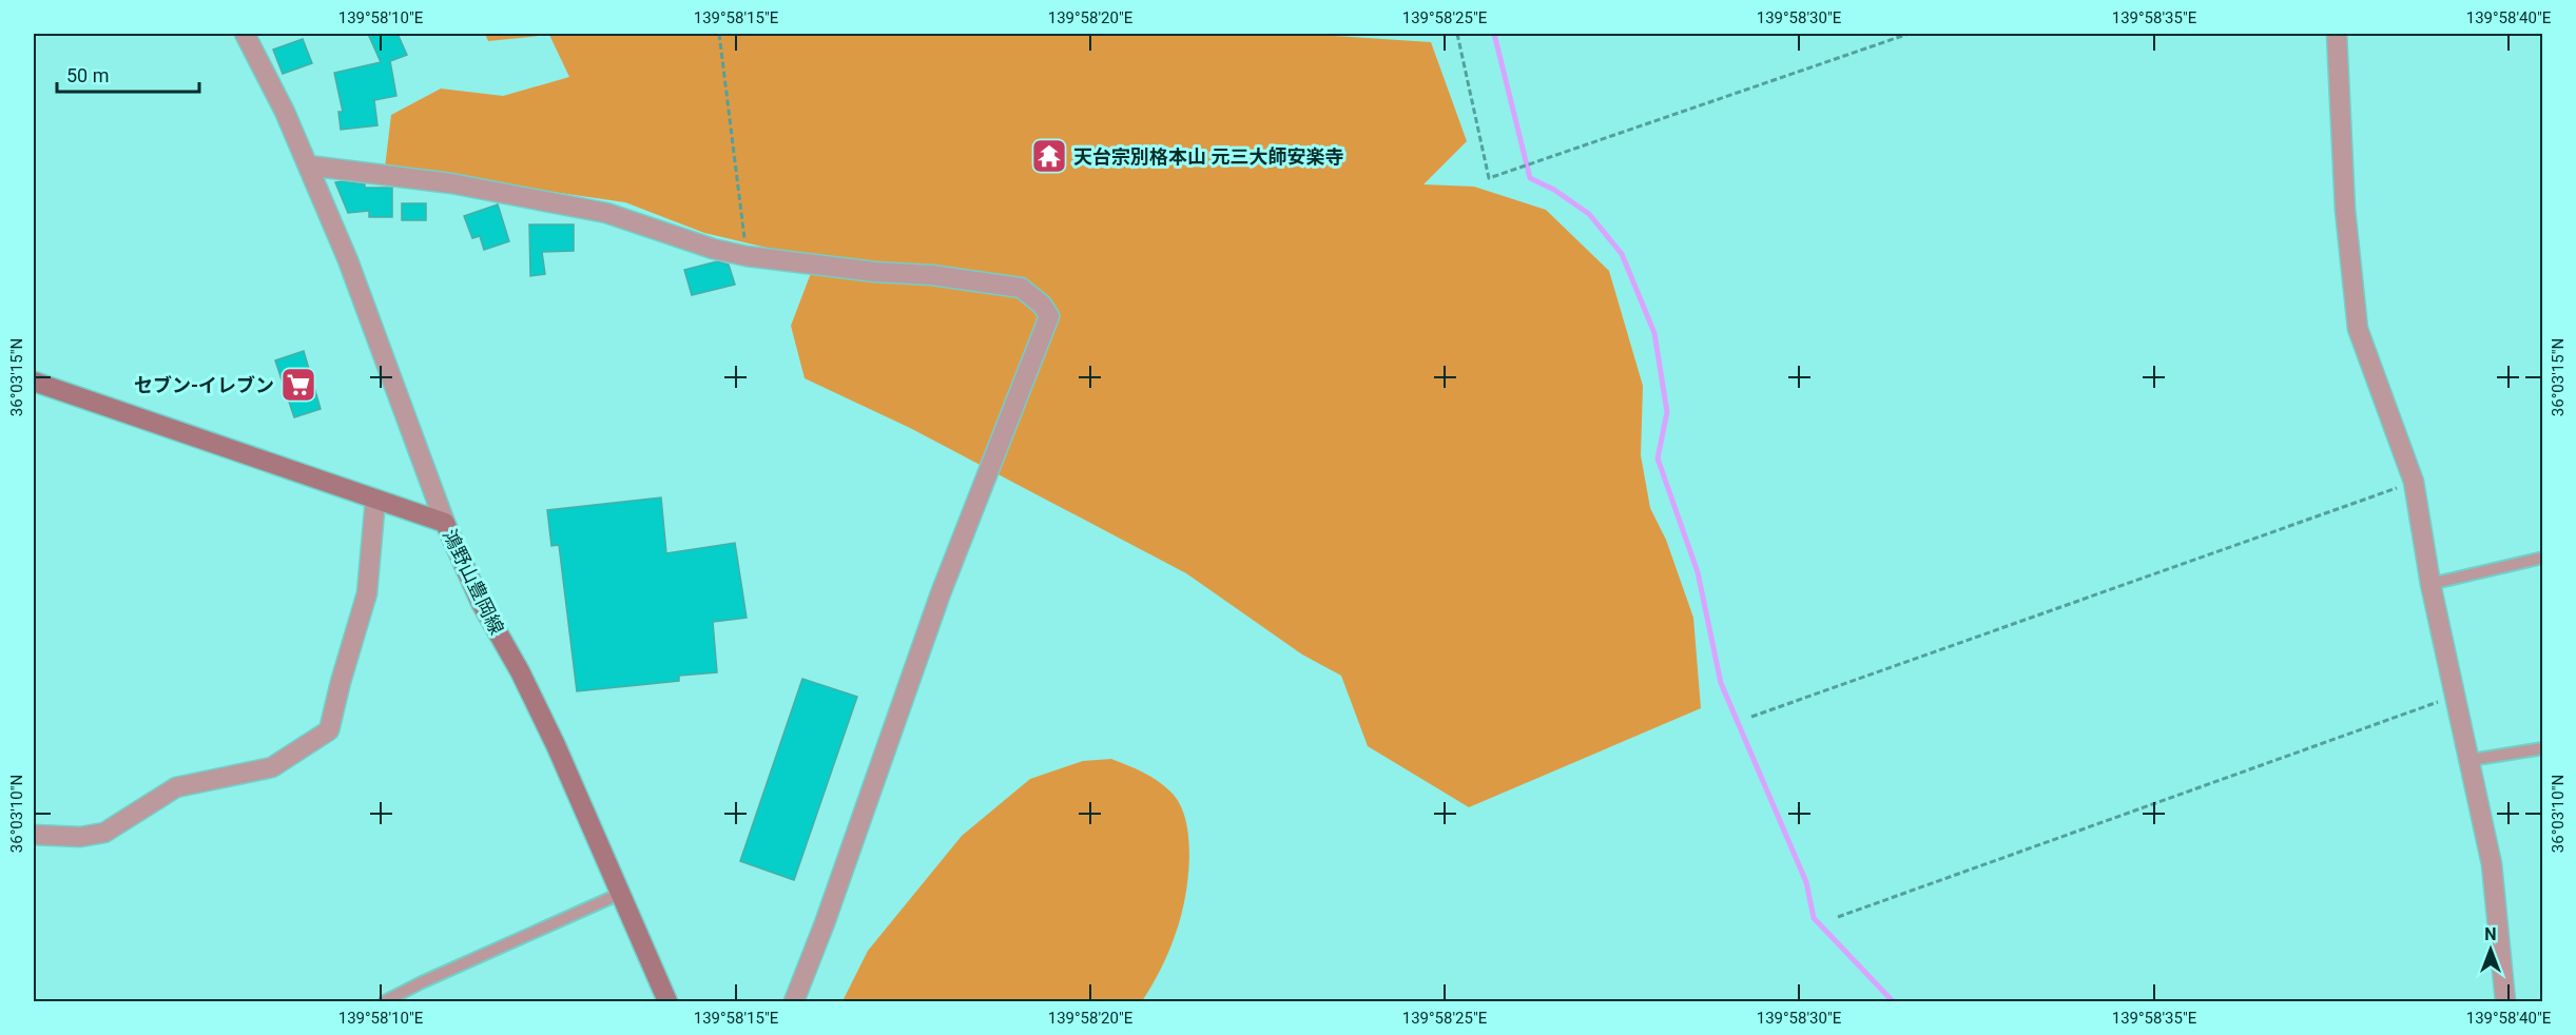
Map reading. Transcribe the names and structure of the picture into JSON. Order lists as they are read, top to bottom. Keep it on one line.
{"streets":{"main road":["鴻野山豊岡線"]},"places":{"temple":["天台宗別格本山 元三大師安楽寺"],"supermarket":["セブン-イレブン"]},"scale_bar":"50 m","north":"top","coordinates":["139°58'10\"E","139°58'15\"E","139°58'20\"E","139°58'25\"E","139°58'30\"E","139°58'35\"E","139°58'40\"E","36°03'15\"N","36°03'10\"N"]}
